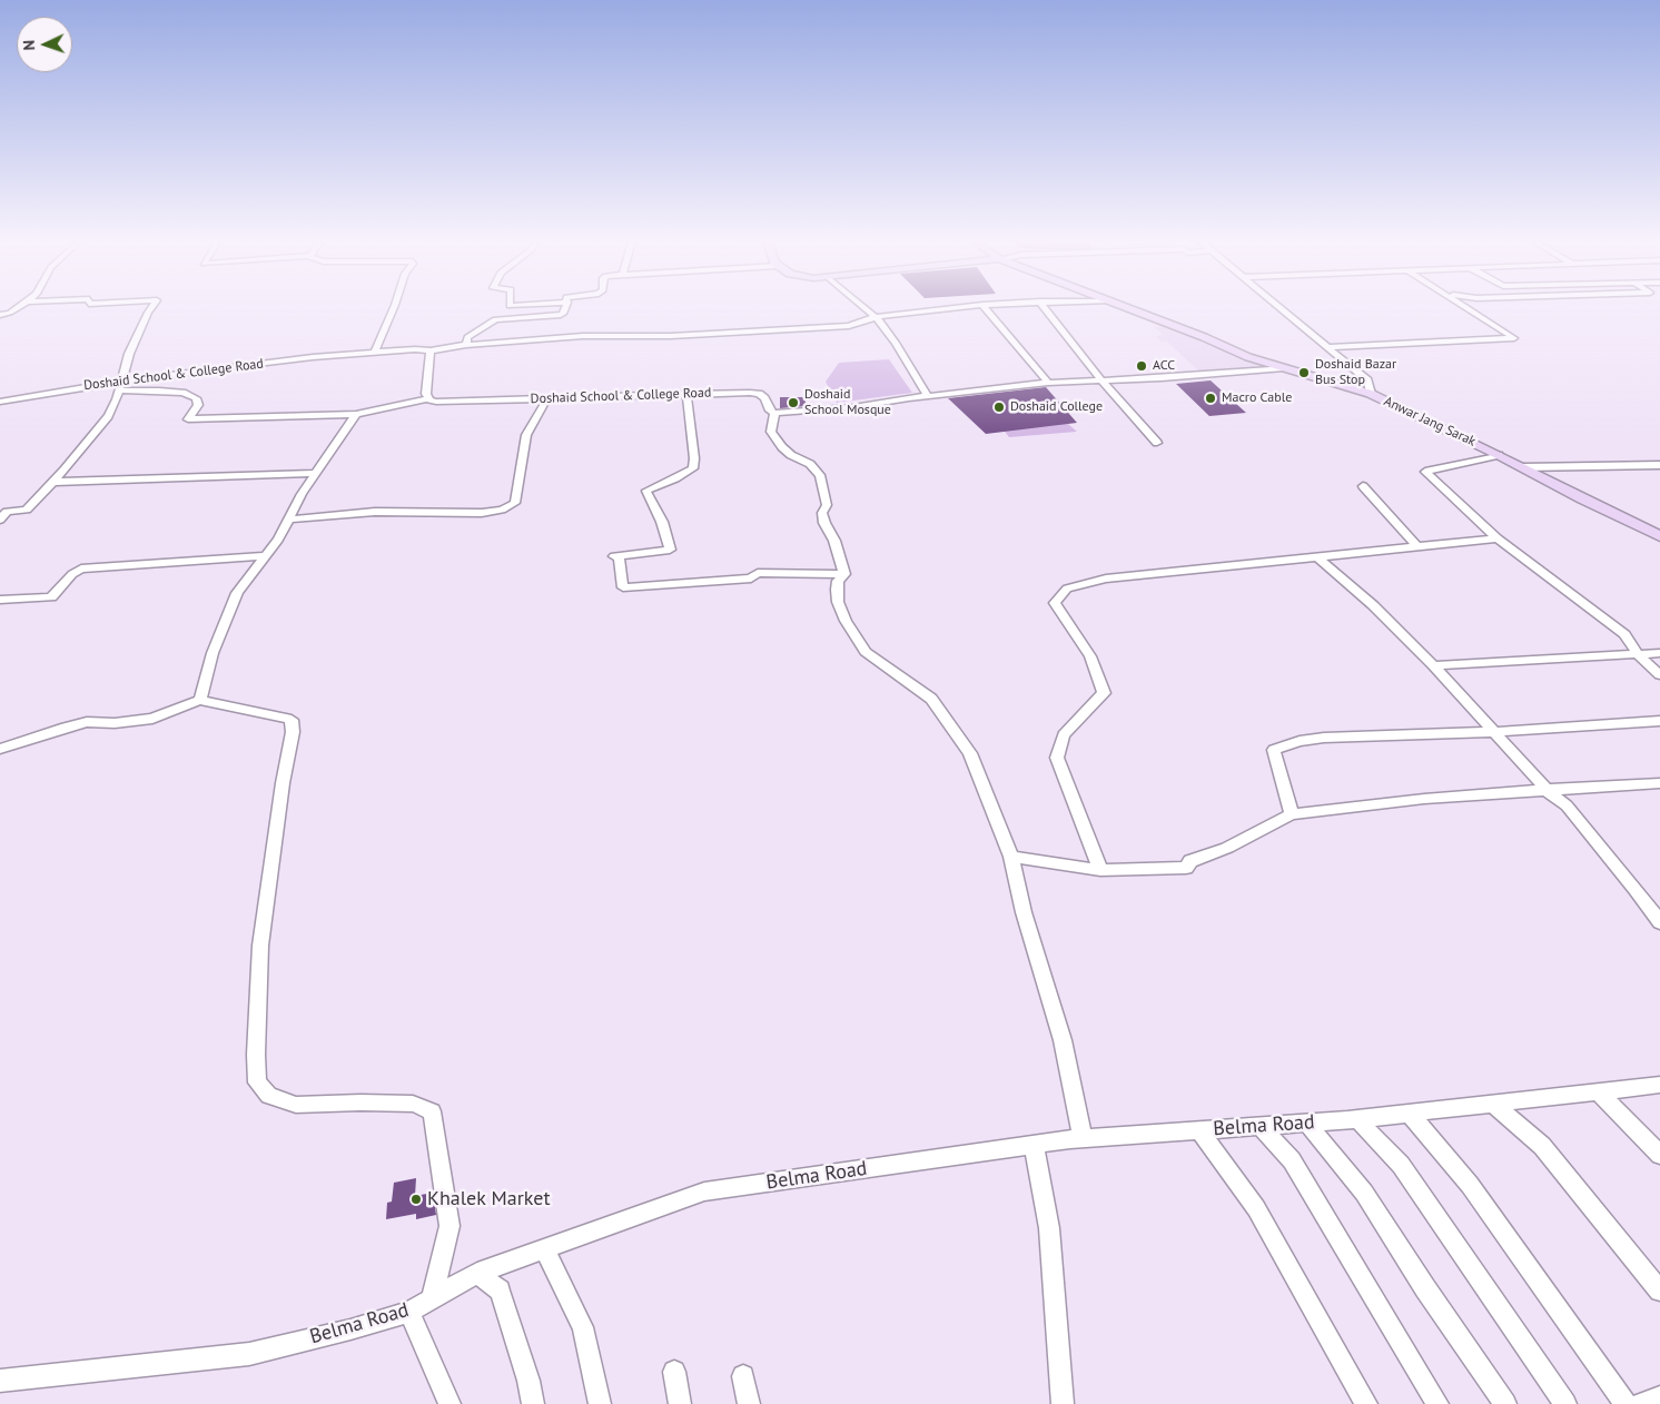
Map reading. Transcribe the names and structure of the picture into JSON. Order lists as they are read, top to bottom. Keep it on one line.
{"streets":{"main road":["Anwar Jang Sarak"],"street":["Doshaid School & College Road","Belma Road"]},"places":["ACC","Doshaid Bazar Bus Stop","Macro Cable","Doshaid School Mosque","Doshaid College","Khalek Market"],"north":"left"}
